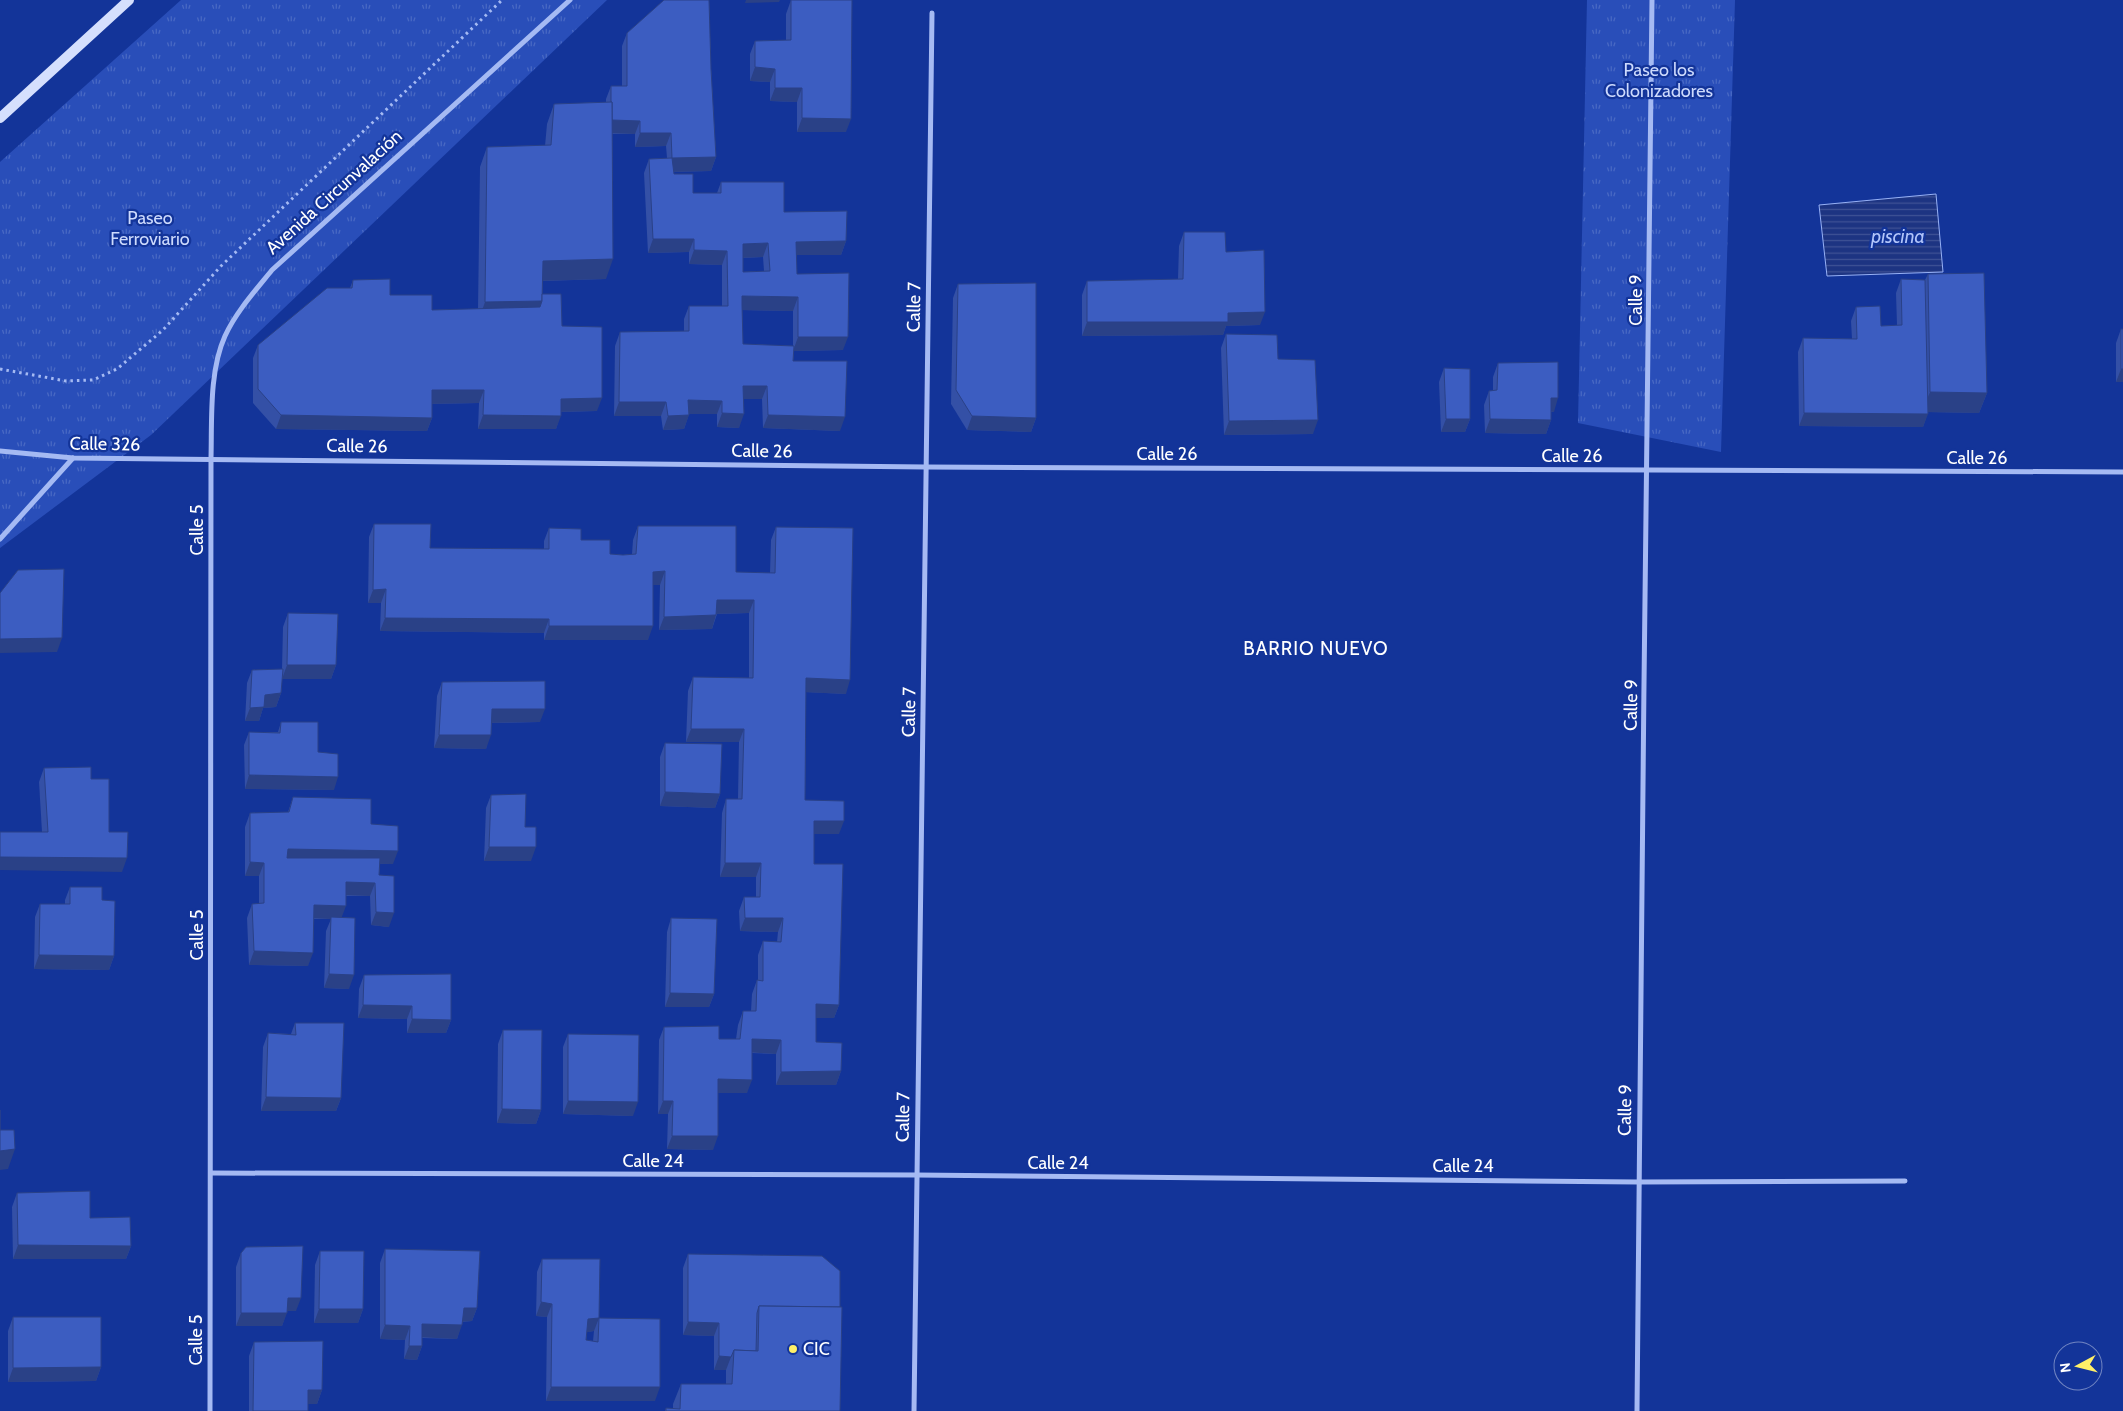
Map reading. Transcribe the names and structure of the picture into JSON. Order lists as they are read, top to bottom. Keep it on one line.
{"streets":{"street":["Avenida Circunvalación","Calle 9","Calle 7","Calle 326","Calle 26","Calle 5","Calle 24"]},"crossings":[["Avenida Circunvalación","Calle 326"],["Avenida Circunvalación","Calle 26"],["Avenida Circunvalación","Calle 5"],["Calle 9","Calle 26"],["Calle 9","Calle 24"],["Calle 7","Calle 26"],["Calle 7","Calle 24"],["Calle 326","Calle 26"],["Calle 326","Calle 5"],["Calle 26","Calle 5"],["Calle 5","Calle 24"]],"districts":["BARRIO NUEVO"],"water":["piscina"],"parks":["Paseo los Colonizadores","Paseo Ferroviario"],"places":["CIC"],"north":"left"}
